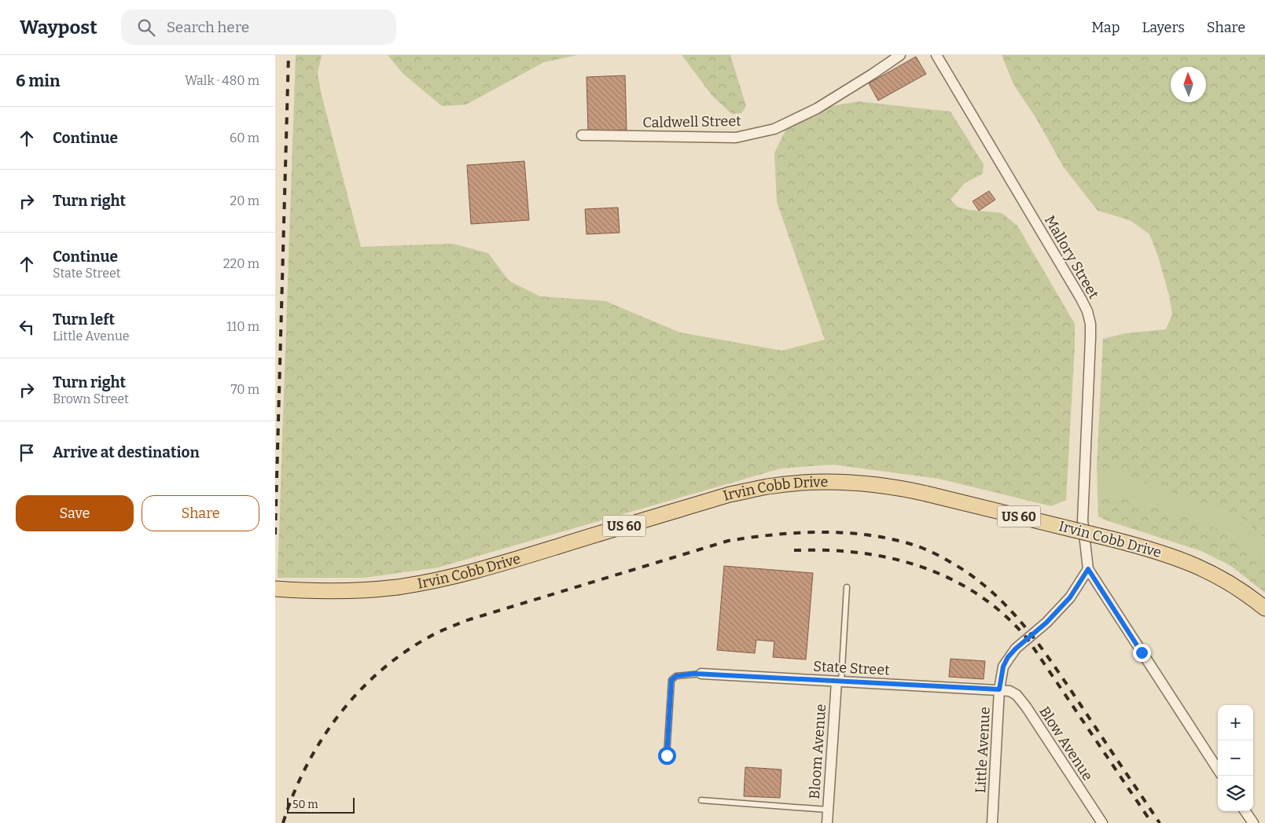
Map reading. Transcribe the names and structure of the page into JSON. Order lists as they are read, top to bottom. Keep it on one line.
{"streets":{"main road":["Irvin Cobb Drive","US 60"],"street":["Caldwell Street","Mallory Street","State Street","Blow Avenue","Little Avenue","Bloom Avenue"]},"crossings":[["Mallory Street","Little Avenue"],["State Street","Blow Avenue"],["State Street","Little Avenue"],["State Street","Bloom Avenue"],["Blow Avenue","Little Avenue"]],"scale_bar":"50 m","north":"top","page":{"header":"Waypost","search":"Search here","nav":["Map","Layers","Share"],"heading":["6 min","Walk · 480 m"],"list":[["Continue","60 m"],["Turn right","20 m"],["Continue","State Street","220 m"],["Turn left","Little Avenue","110 m"],["Turn right","Brown Street","70 m"],"Arrive at destination"],"buttons":["Save","Share"],"map_buttons":["+","−"],"scale":"50 m"}}
